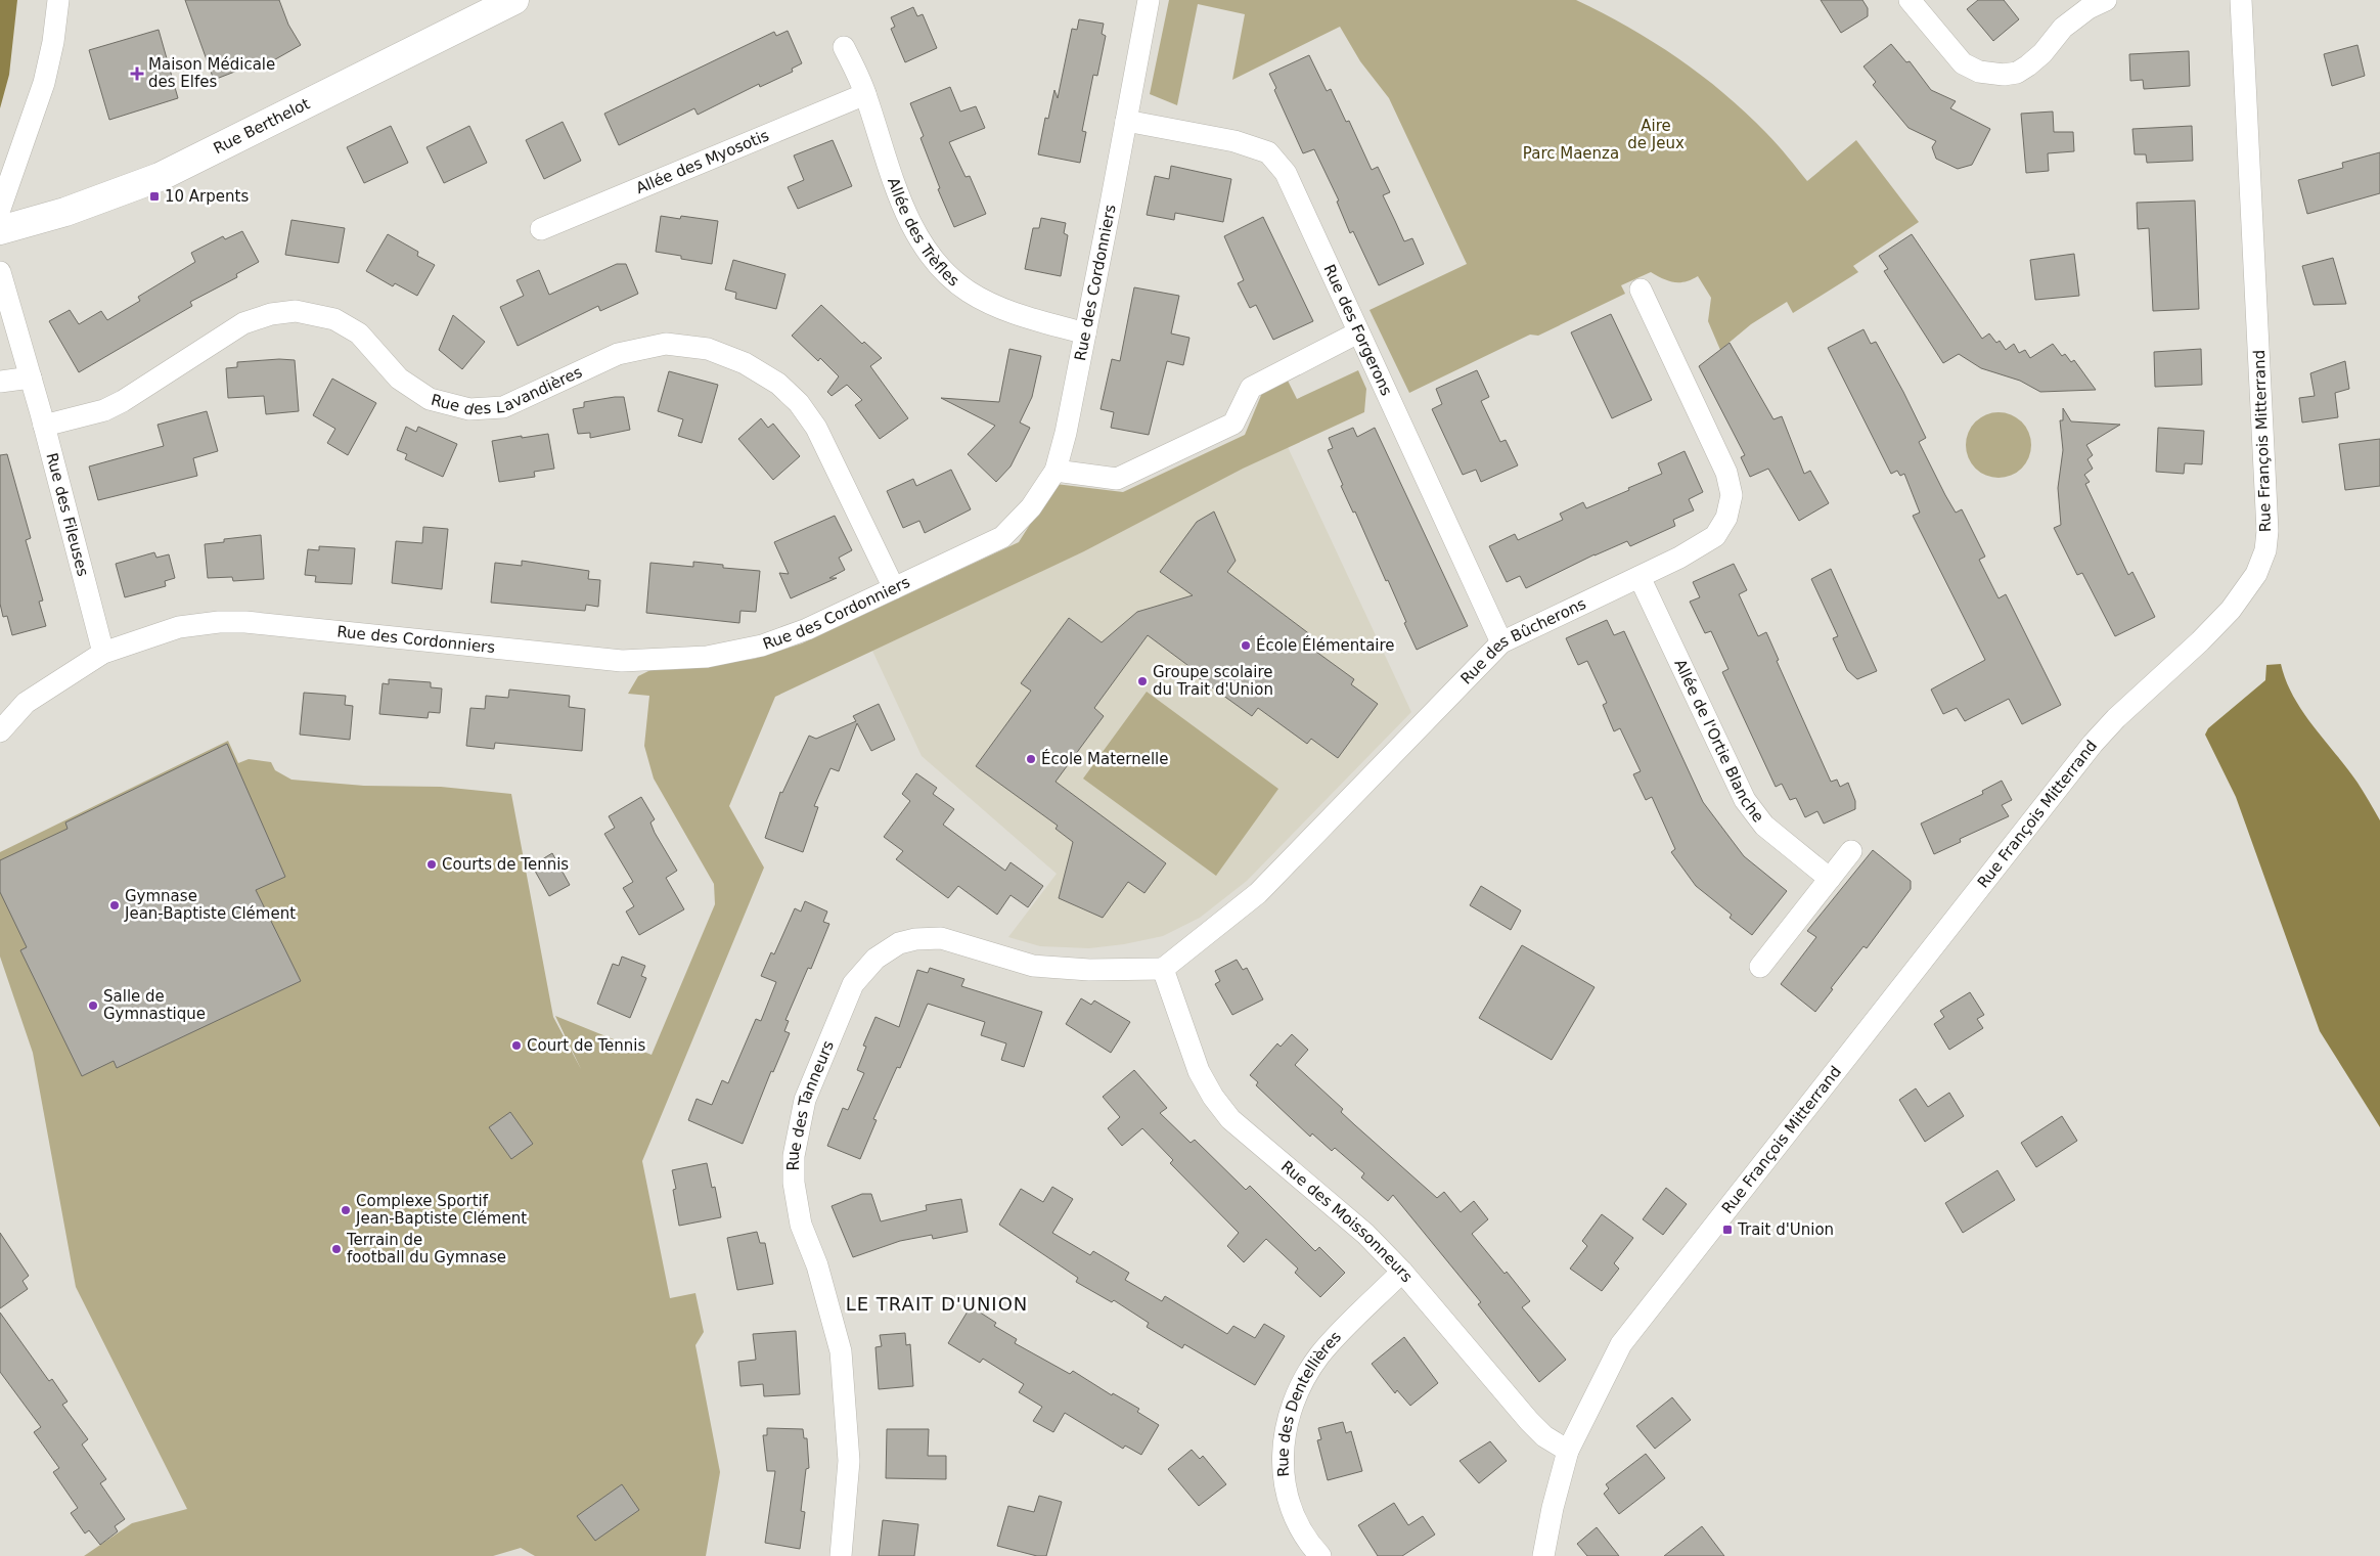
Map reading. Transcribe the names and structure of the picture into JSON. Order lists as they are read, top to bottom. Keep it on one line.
{"streets":{"street":["Rue Berthelot","Allée des Myosotis","Allée des Trèfles","Rue des Cordonniers","Rue des Forgerons","Rue des Lavandières","Rue François Mitterrand","Rue des Fileuses","Rue des Bûcherons","Allée de l'Ortie Blanche","Rue des Tanneurs","Rue des Moissonneurs","Rue des Dentellières"]},"crossings":[["Allée des Myosotis","Allée des Trèfles"],["Allée des Trèfles","Rue des Cordonniers"],["Rue des Cordonniers","Rue des Forgerons"],["Rue des Cordonniers","Rue des Lavandières"],["Rue des Cordonniers","Rue des Fileuses"],["Rue des Forgerons","Rue des Bûcherons"],["Rue des Lavandières","Rue des Fileuses"],["Rue François Mitterrand","Rue des Moissonneurs"],["Rue des Bûcherons","Allée de l'Ortie Blanche"],["Rue des Bûcherons","Rue des Tanneurs"],["Rue des Bûcherons","Rue des Moissonneurs"],["Rue des Tanneurs","Rue des Moissonneurs"],["Rue des Moissonneurs","Rue des Dentellières"]],"districts":["LE TRAIT D'UNION"],"parks":["Aire de Jeux","Parc Maenza"],"places":{"health":["Maison Médicale des Elfes"],"transit":["10 Arpents","Trait d'Union"],"other":["École Élémentaire","Groupe scolaire du Trait d'Union","École Maternelle","Courts de Tennis","Gymnase Jean-Baptiste Clément","Salle de Gymnastique","Court de Tennis","Complexe Sportif Jean-Baptiste Clément","Terrain de football du Gymnase"]}}
